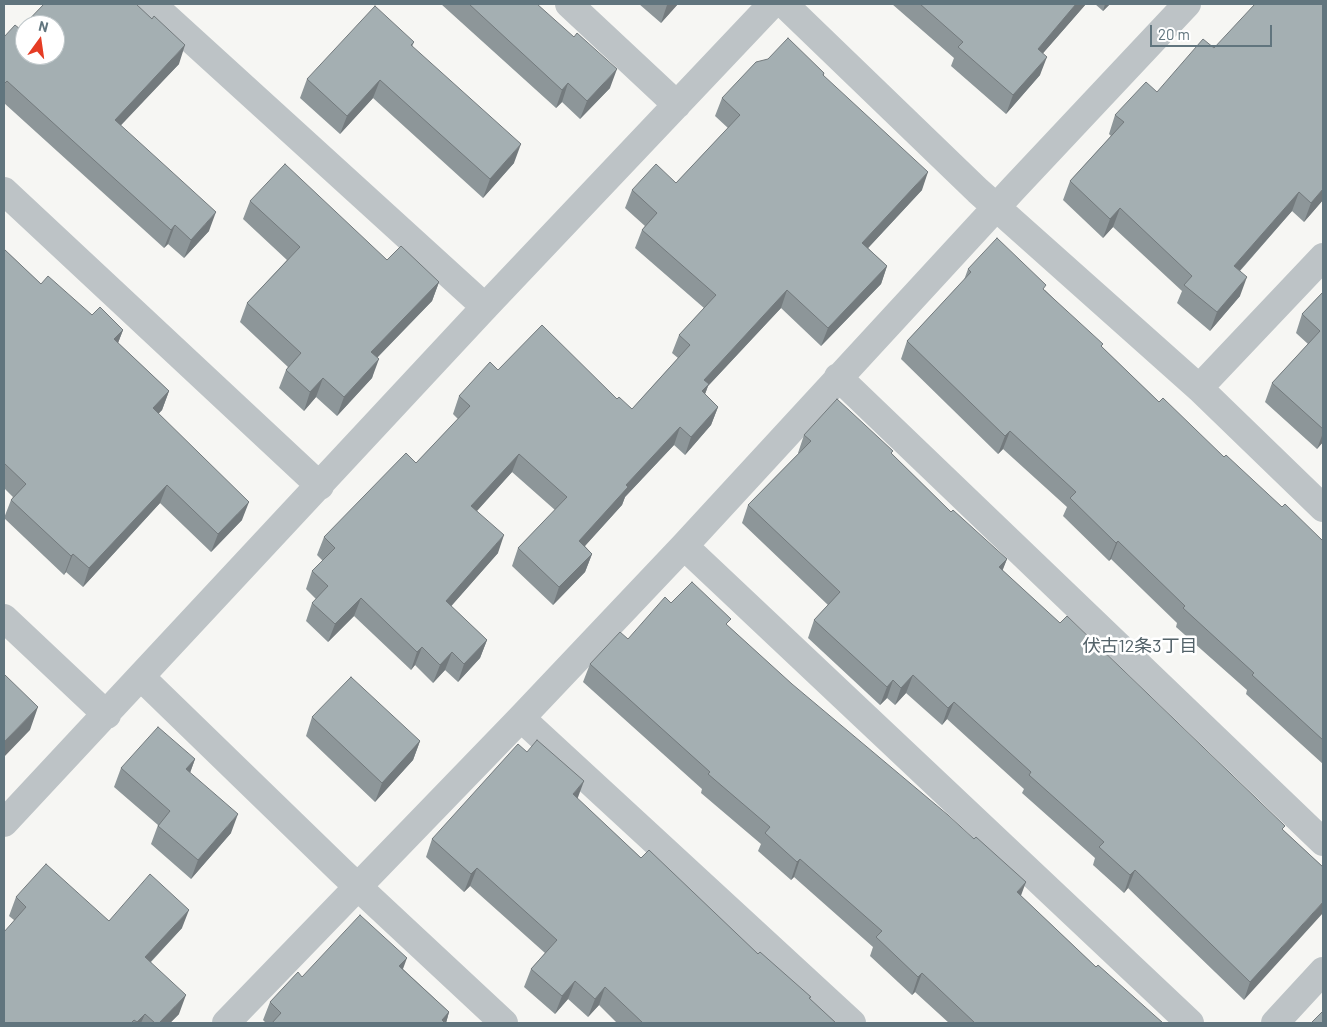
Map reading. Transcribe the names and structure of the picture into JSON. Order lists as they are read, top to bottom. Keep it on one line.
{"districts":["伏古12条3丁目"],"scale_bar":"20 m","north":"top"}
